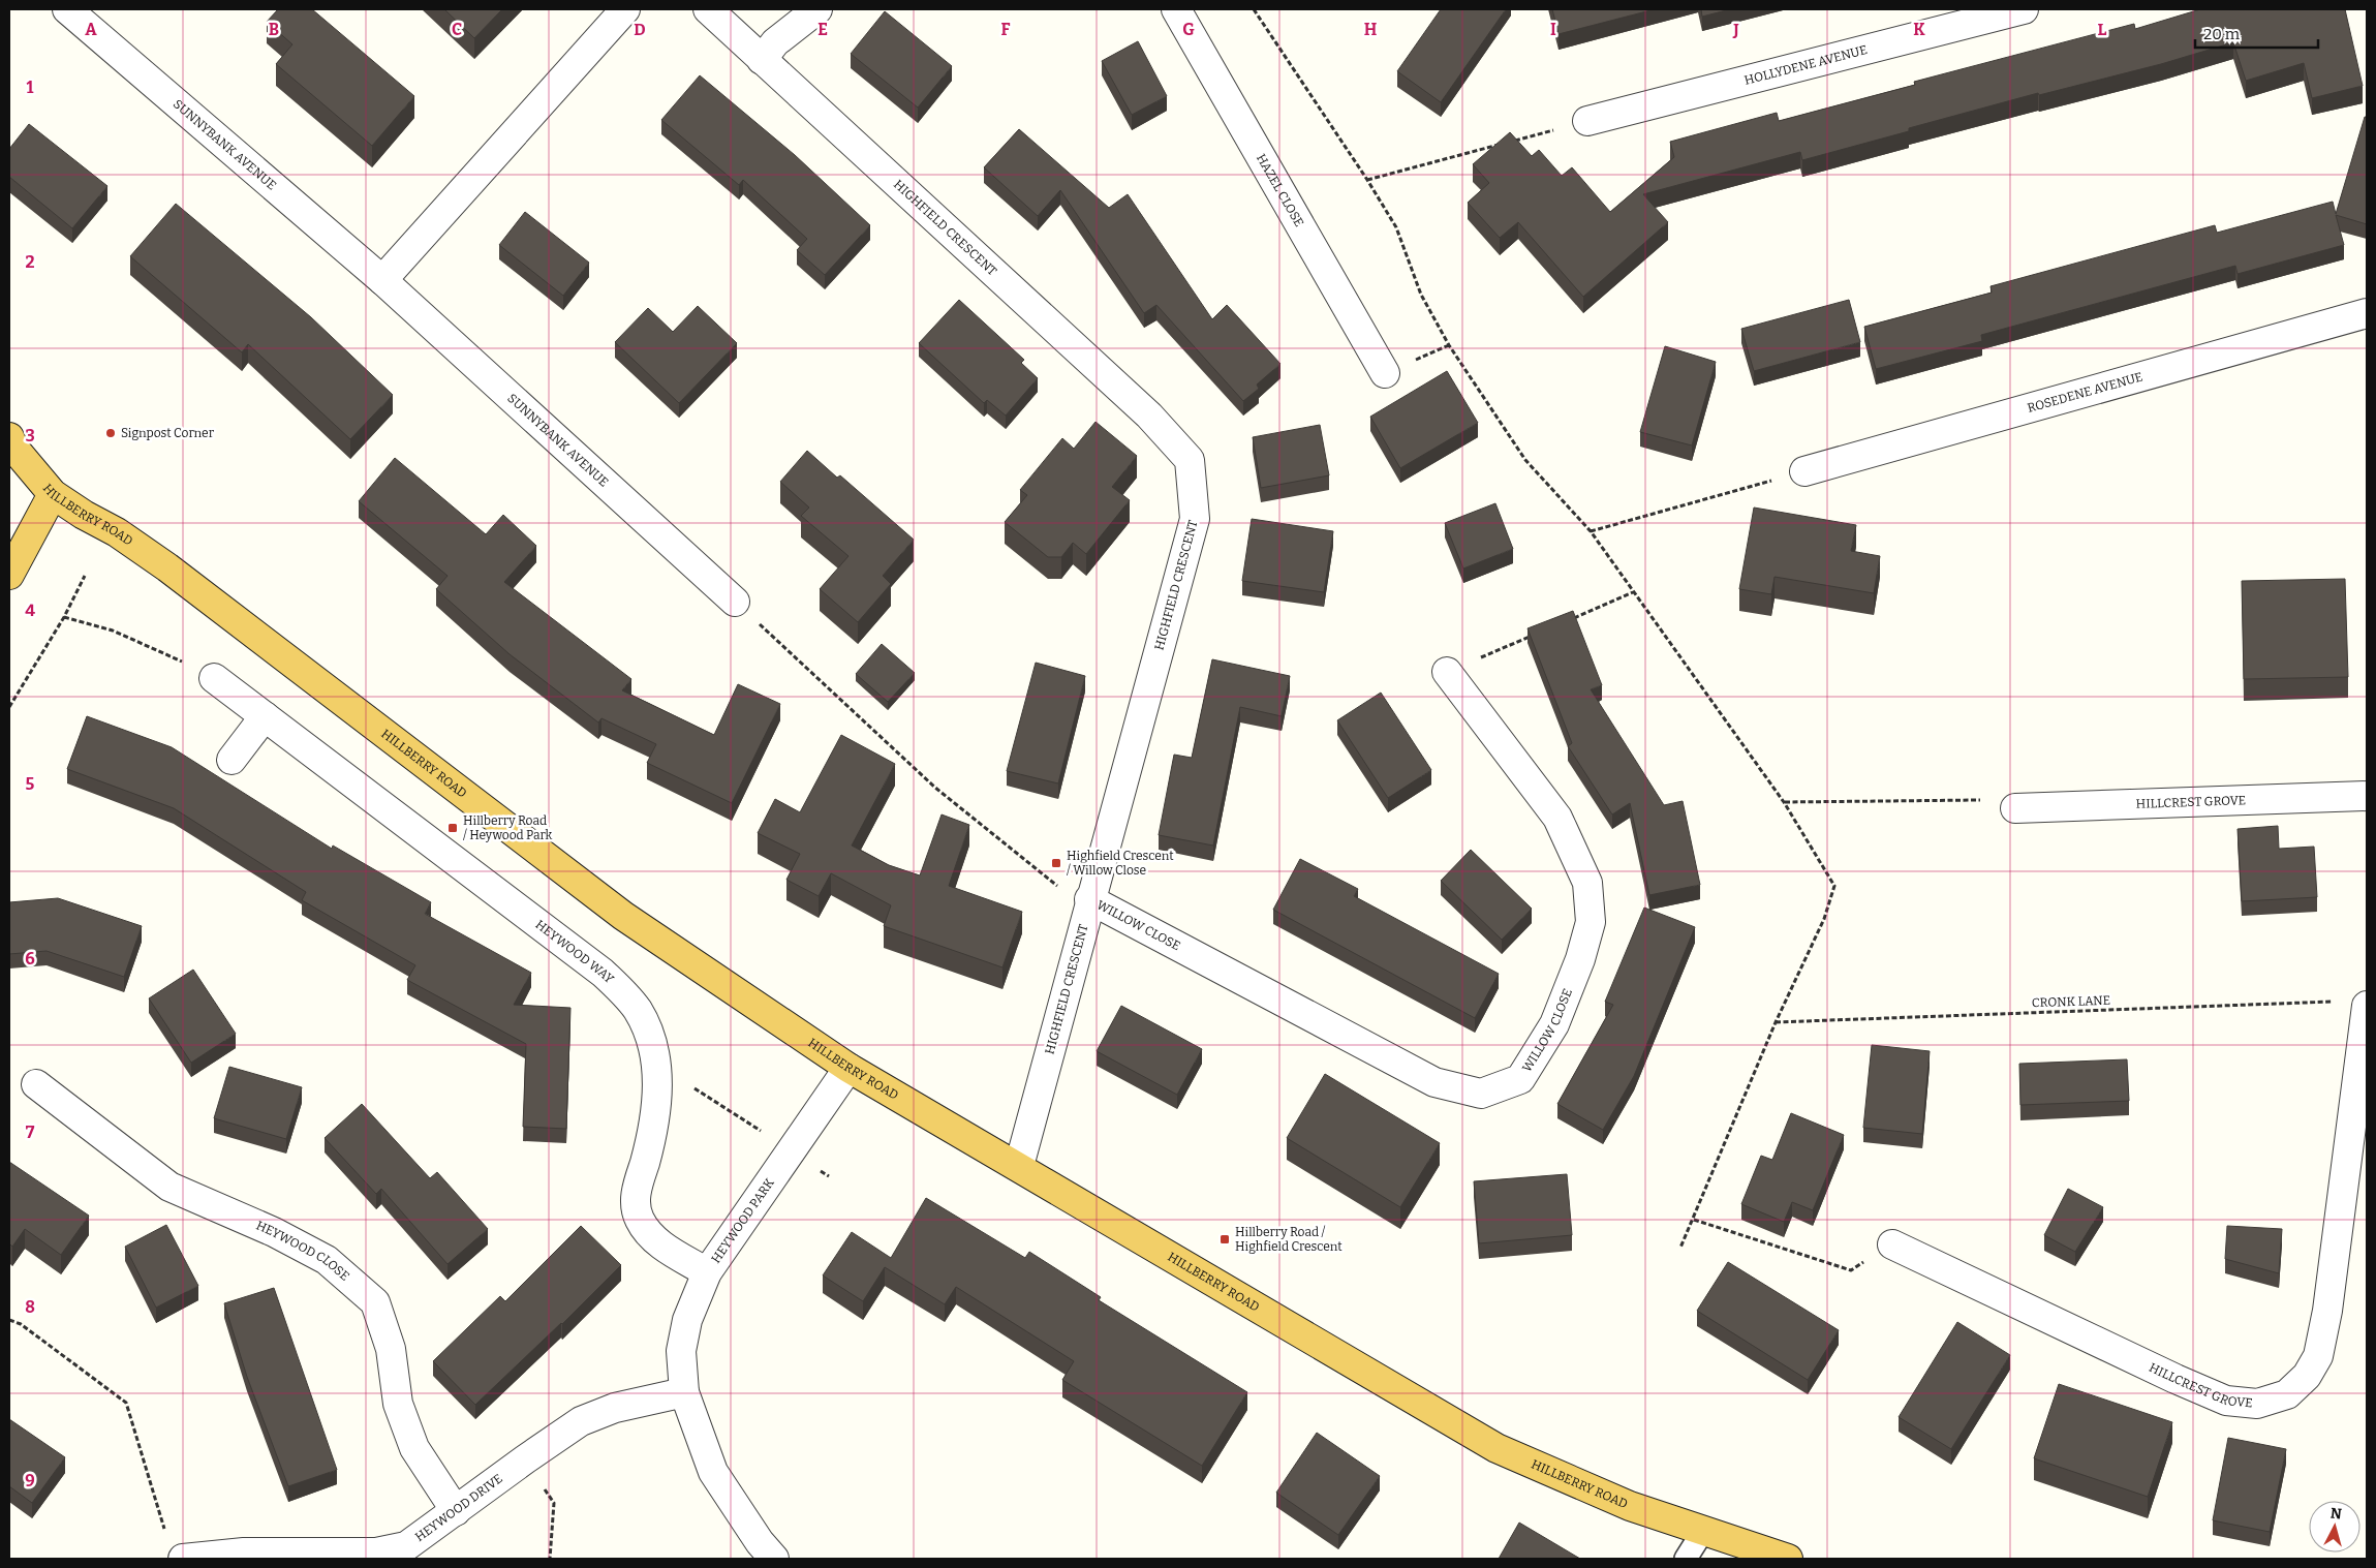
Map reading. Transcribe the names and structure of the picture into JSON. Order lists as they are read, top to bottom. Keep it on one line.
{"streets":{"highway":["HILLBERRY ROAD"],"street":["HOLLYDENE AVENUE","SUNNYBANK AVENUE","HAZEL CLOSE","HIGHFIELD CRESCENT","ROSEDENE AVENUE","HILLCREST GROVE","WILLOW CLOSE","HEYWOOD WAY","HEYWOOD PARK","HEYWOOD CLOSE","HEYWOOD DRIVE"],"path":["CRONK LANE"]},"crossings":[["HIGHFIELD CRESCENT","HILLBERRY ROAD"],["HIGHFIELD CRESCENT","WILLOW CLOSE"],["HILLBERRY ROAD","HEYWOOD PARK"],["HILLCREST GROVE","CRONK LANE"],["HEYWOOD WAY","HEYWOOD PARK"],["HEYWOOD PARK","HEYWOOD DRIVE"],["HEYWOOD CLOSE","HEYWOOD DRIVE"]],"places":{"other":["Signpost Corner"],"transit":["Hillberry Road / Heywood Park","Highfield Crescent / Willow Close","Hillberry Road / Highfield Crescent"]},"scale_bar":"20 m","north":"top","grid":{"columns":["A","B","C","D","E","F","G","H","I","J","K","L"],"rows":["1","2","3","4","5","6","7","8","9"]}}
